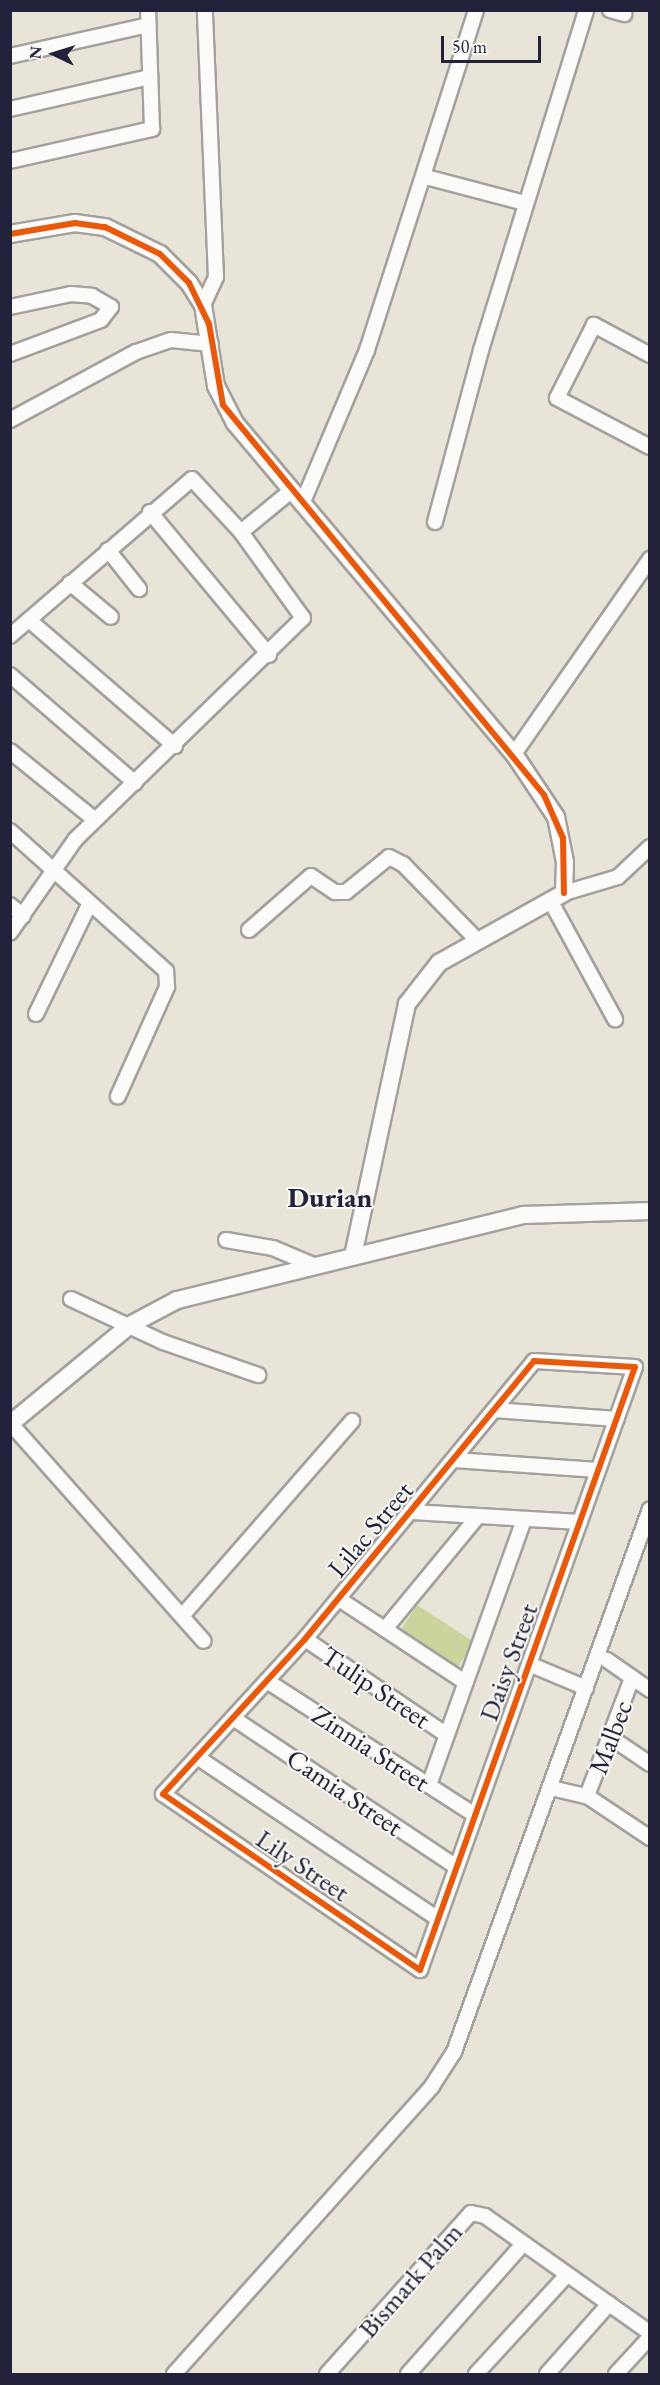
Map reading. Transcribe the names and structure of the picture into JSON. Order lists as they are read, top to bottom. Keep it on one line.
{"streets":{"street":["Lilac Street","Daisy Street","Tulip Street","Malbec","Zinnia Street","Camia Street","Lily Street","Bismark Palm"]},"crossings":[["Lilac Street","Daisy Street"],["Lilac Street","Tulip Street"],["Lilac Street","Zinnia Street"],["Lilac Street","Camia Street"],["Lilac Street","Lily Street"],["Daisy Street","Zinnia Street"],["Daisy Street","Camia Street"],["Daisy Street","Lily Street"]],"districts":["Durian"],"scale_bar":"50 m","north":"left"}
